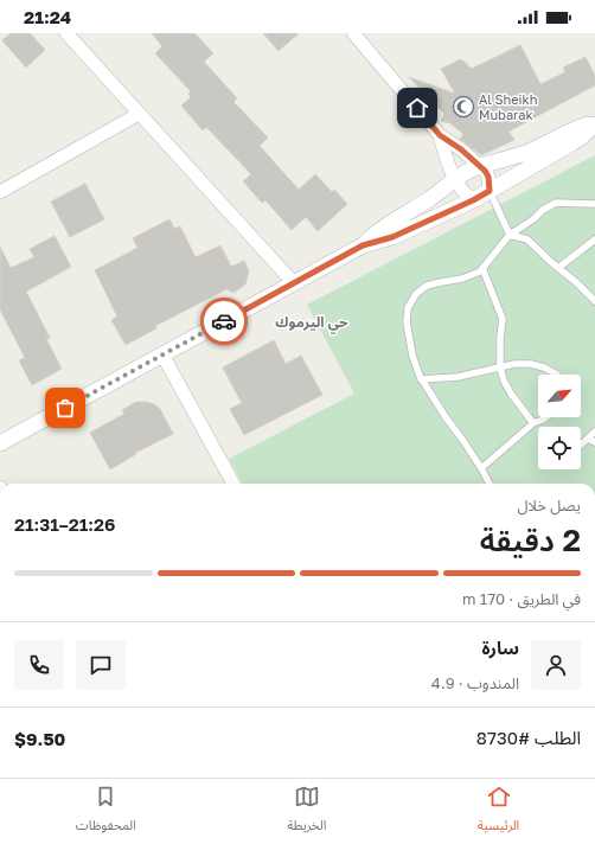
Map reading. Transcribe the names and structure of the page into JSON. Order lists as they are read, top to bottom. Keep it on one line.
{"districts":["حي اليرموك"],"places":{"mosque":["Al Sheikh Mubarak"]},"north":"top right","page":{"status":"21:24","heading":["2 دقيقة","يصل خلال","21:26–21:31"],"panel":["سارة","المندوب · 4.9","الطلب #8730","$9.50"],"bar":"في الطريق · 170 m","tabs":["الرئيسية","الخريطة","المحفوظات"]}}
